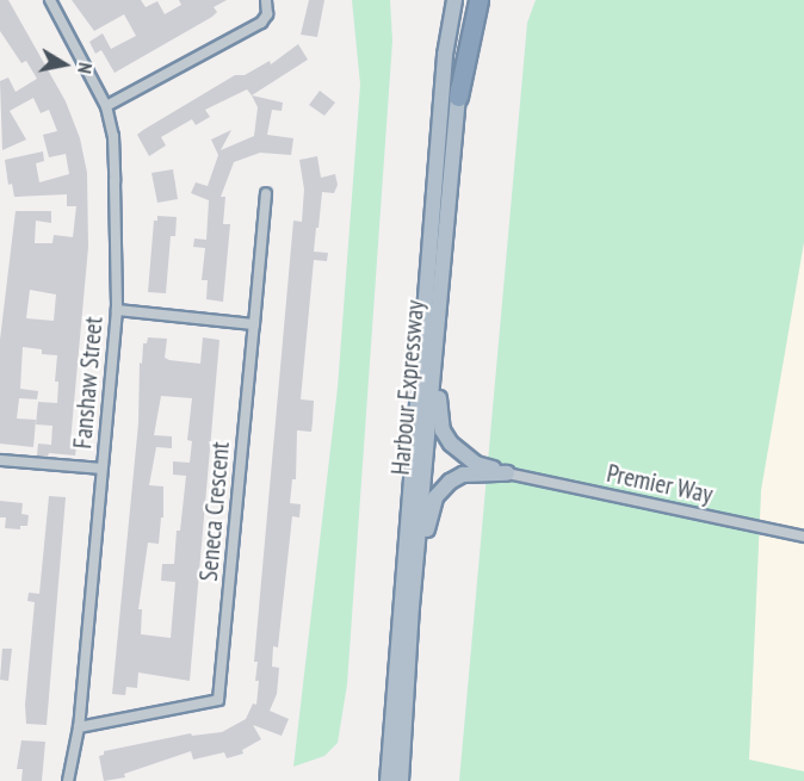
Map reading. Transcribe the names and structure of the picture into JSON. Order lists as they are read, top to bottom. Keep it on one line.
{"streets":{"main road":["Harbour Expressway"],"street":["Fanshaw Street","Premier Way","Seneca Crescent"]},"crossings":[["Fanshaw Street","Seneca Crescent"]],"north":"right"}
